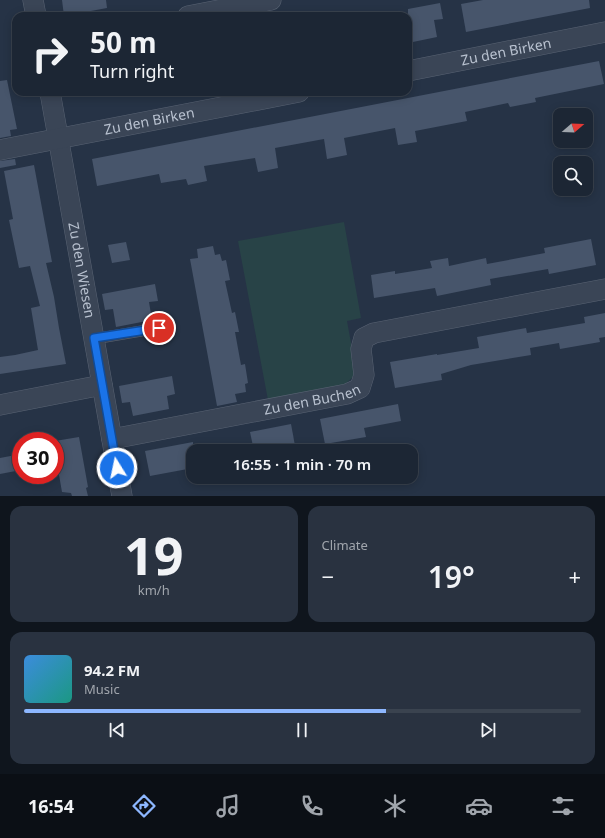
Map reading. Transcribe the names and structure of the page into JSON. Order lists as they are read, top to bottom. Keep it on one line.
{"streets":{"street":["Zu den Birken","Zu den Wiesen","Zu den Buchen"]},"crossings":[["Zu den Birken","Zu den Wiesen"],["Zu den Wiesen","Zu den Buchen"]],"north":"right","page":{"turn":["50 m","Turn right"],"limit":"30","trip":"16:55 · 1 min · 70 m","tile":[["19","km/h"],"Climate"],"heat":["−","19°","+"],"song":["94.2 FM","Music"],"tabs":"16:54"}}
